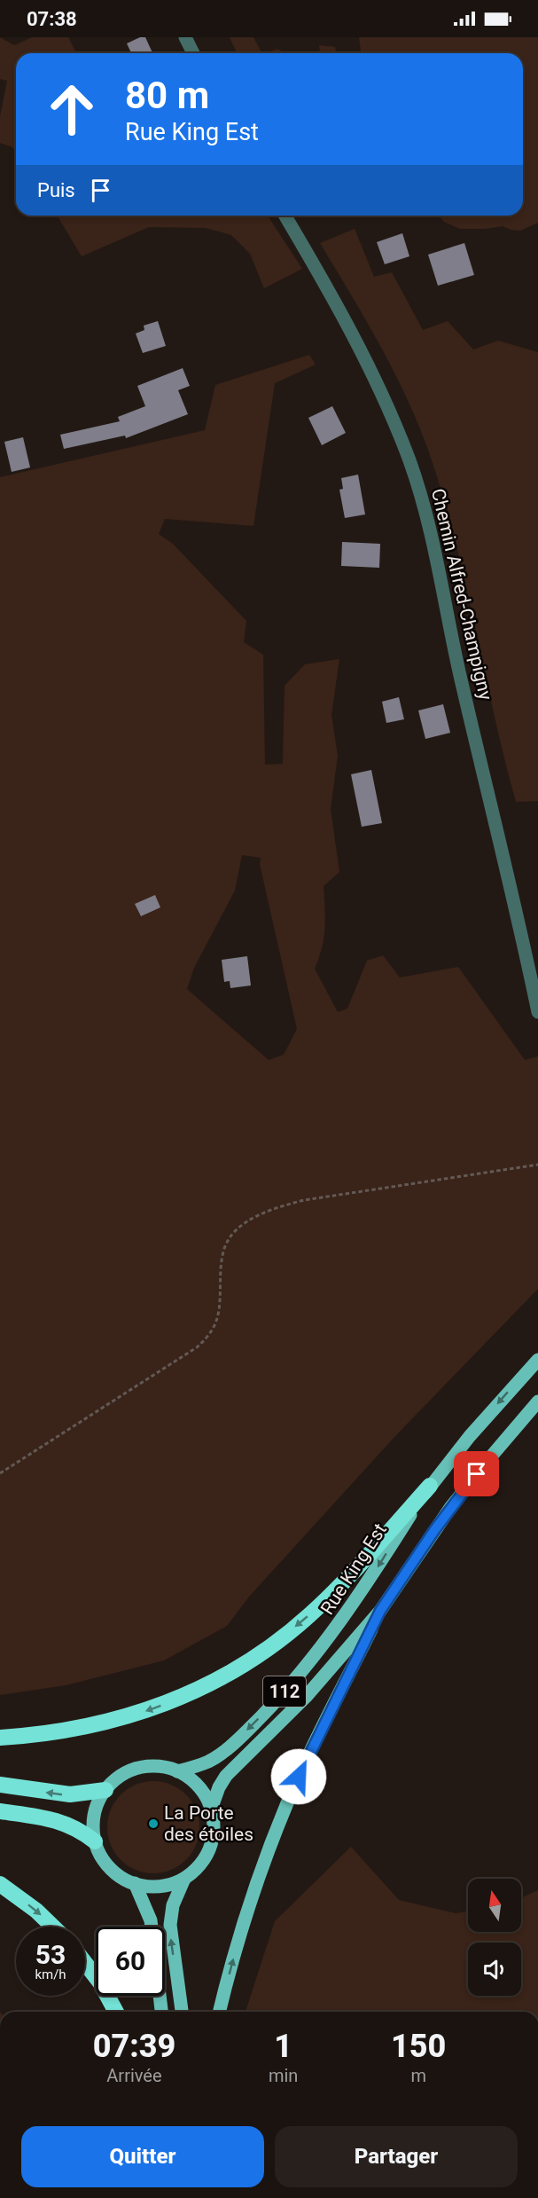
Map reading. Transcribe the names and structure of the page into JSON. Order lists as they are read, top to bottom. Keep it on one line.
{"streets":{"main road":["Rue King Est","112"],"street":["Chemin Alfred-Champigny"]},"crossings":[["Rue King Est","112"]],"places":["La Porte des étoiles"],"north":"top","page":{"status":"07:38","turn":["80 m","Rue King Est"],"then":"Puis","speed":"53 km/h","limit":"60","eta":["07:39","Arrivée","1","min","150","m"],"buttons":["Quitter","Partager"]}}
